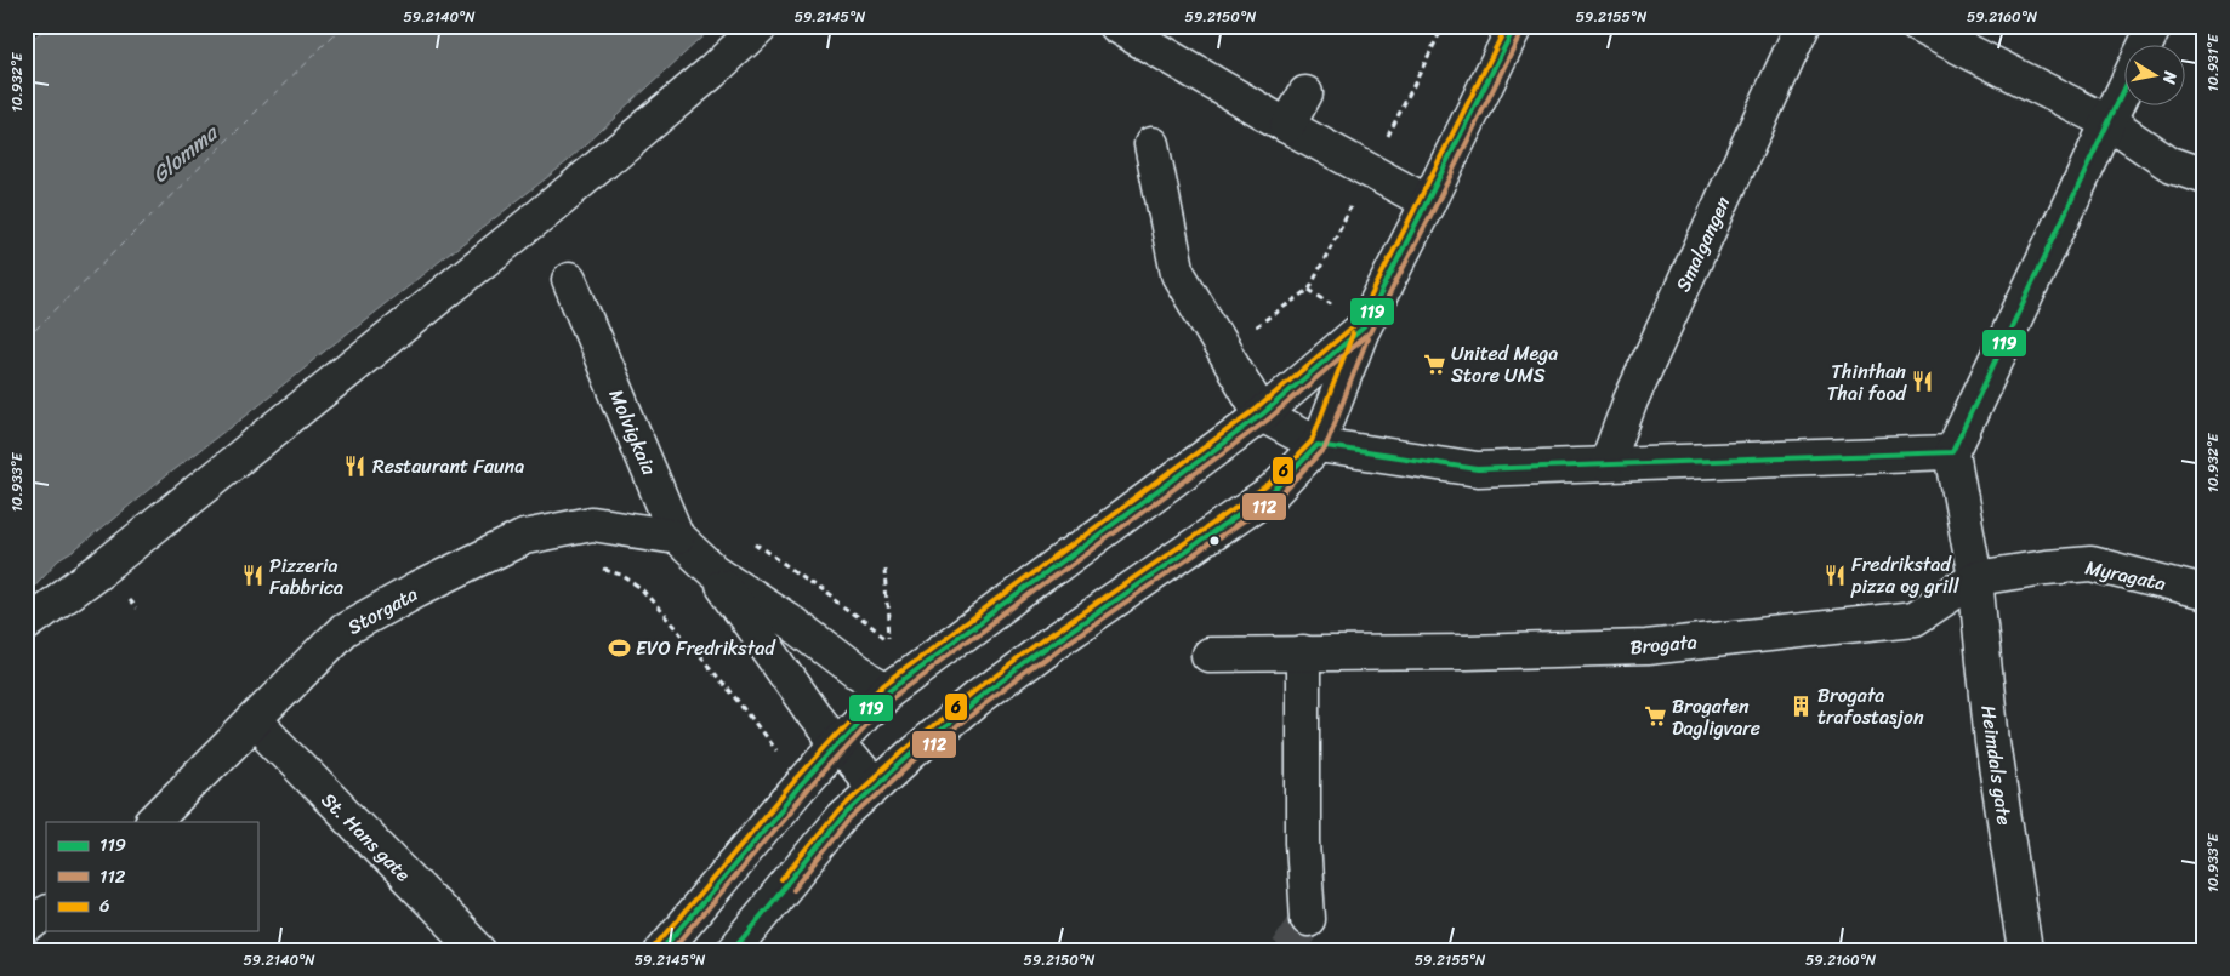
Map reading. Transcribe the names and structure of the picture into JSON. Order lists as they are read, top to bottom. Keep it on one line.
{"streets":{"street":["Smalgangen","Molvigkaia","Myragata","Storgata","Brogata","Heimdals gate","St. Hans gate"]},"crossings":[["Molvigkaia","Storgata"],["Myragata","Brogata"],["Myragata","Heimdals gate"],["Storgata","St. Hans gate"],["Brogata","Heimdals gate"]],"water":["Glomma"],"places":{"supermarket":["United Mega Store UMS","Brogaten Dagligvare"],"restaurant":["Thinthan Thai food","Restaurant Fauna","Fredrikstad pizza og grill","Pizzeria Fabbrica"],"sports":["EVO Fredrikstad"],"building":["Brogata trafostasjon"]},"lines":["transit line 119","transit line 6","transit line 112"],"legend":["119","112","6"],"north":"right","coordinates":["59.2140°N","59.2145°N","59.2150°N","59.2155°N","59.2160°N","10.931°E","10.932°E","10.933°E"]}
